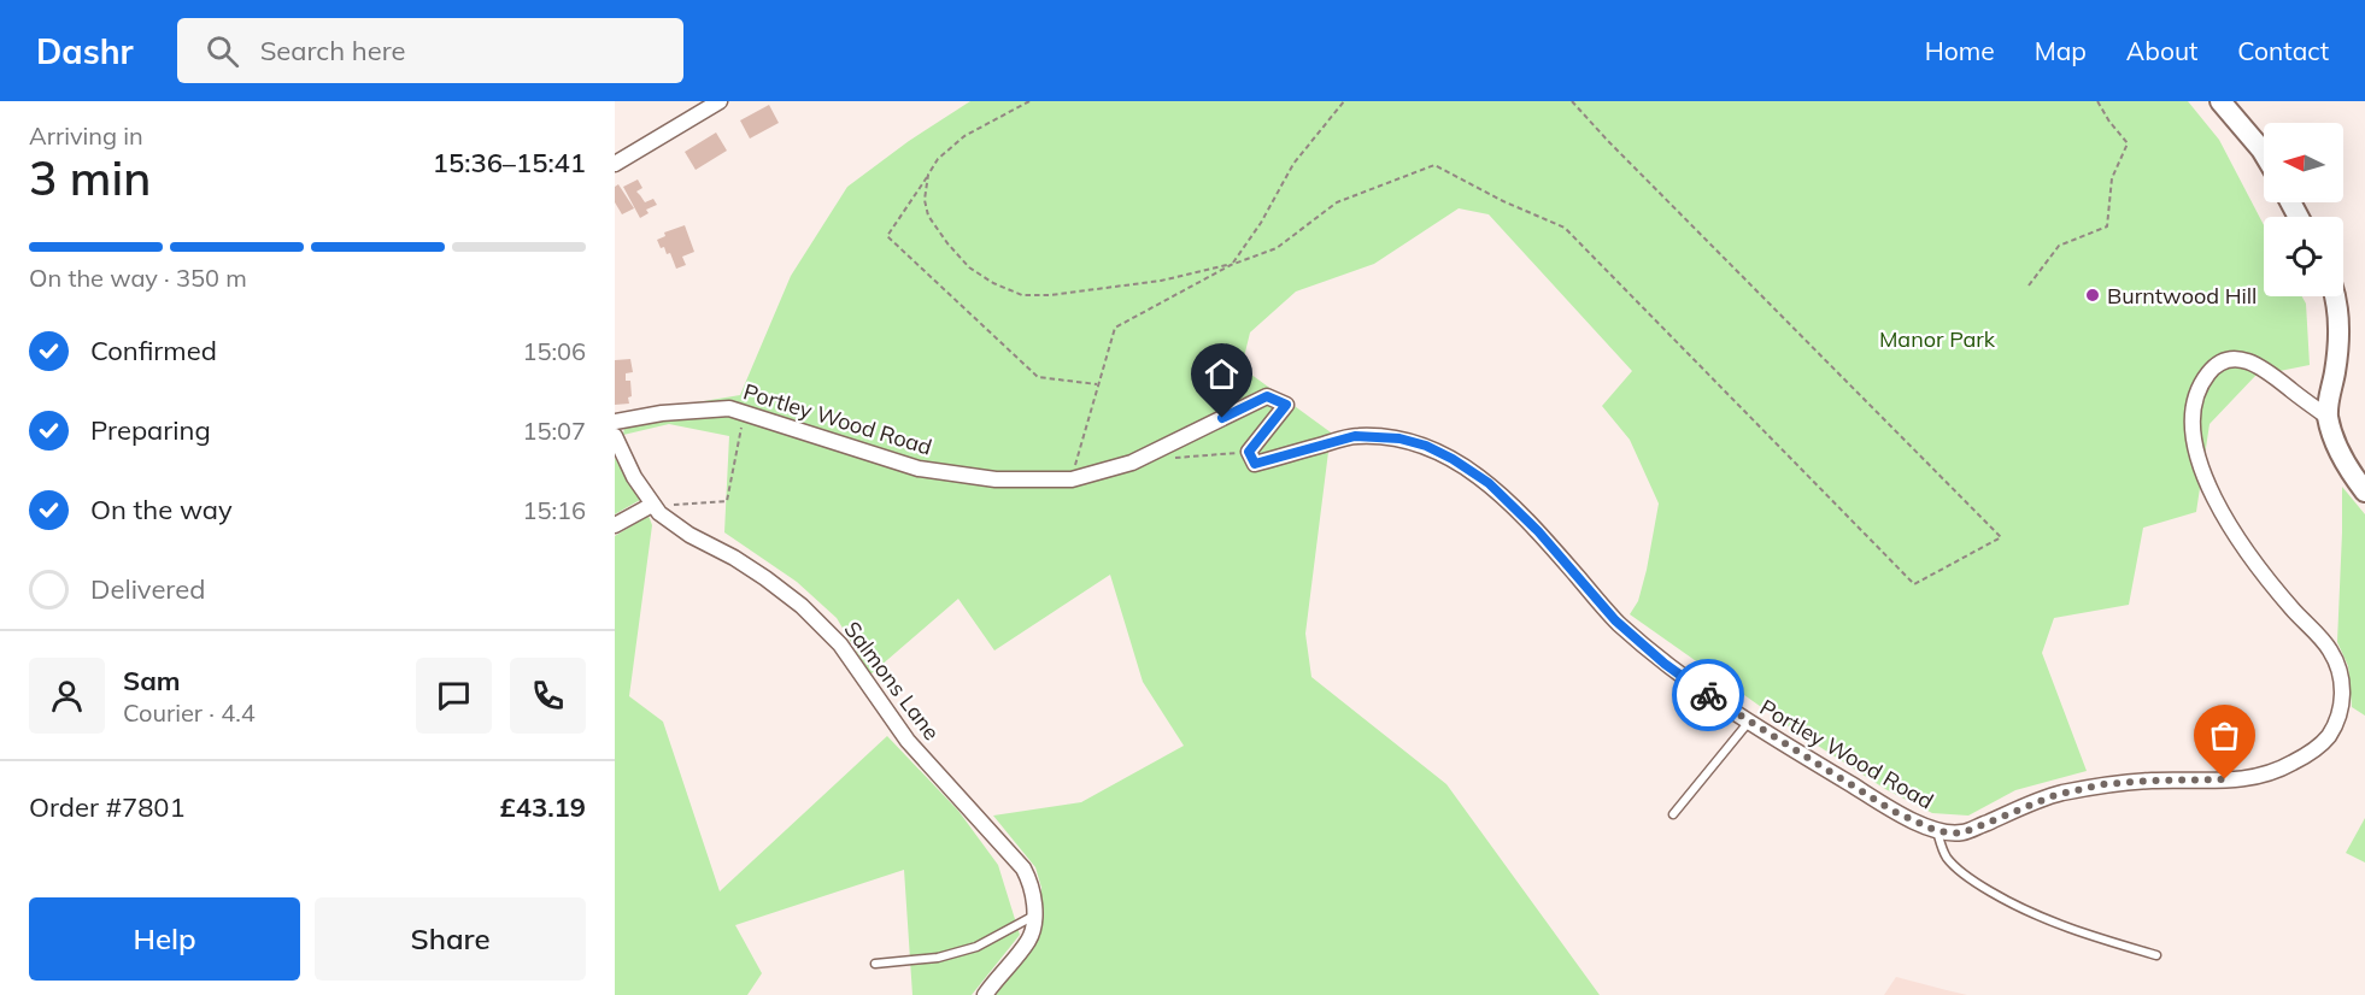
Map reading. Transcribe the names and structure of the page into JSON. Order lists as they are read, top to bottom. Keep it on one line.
{"streets":{"street":["Portley Wood Road","Salmons Lane"]},"parks":["Manor Park"],"places":["Burntwood Hill"],"north":"left","page":{"header":"Dashr","search":"Search here","nav":["Home","Map","About","Contact"],"heading":["3 min","Arriving in","15:36–15:41"],"panel":["Sam","Courier · 4.4","Order #7801","£43.19"],"bar":"On the way · 350 m","list":[["Confirmed","15:06"],["Preparing","15:07"],["On the way","15:16"],"Delivered"],"buttons":["Help","Share"]}}
